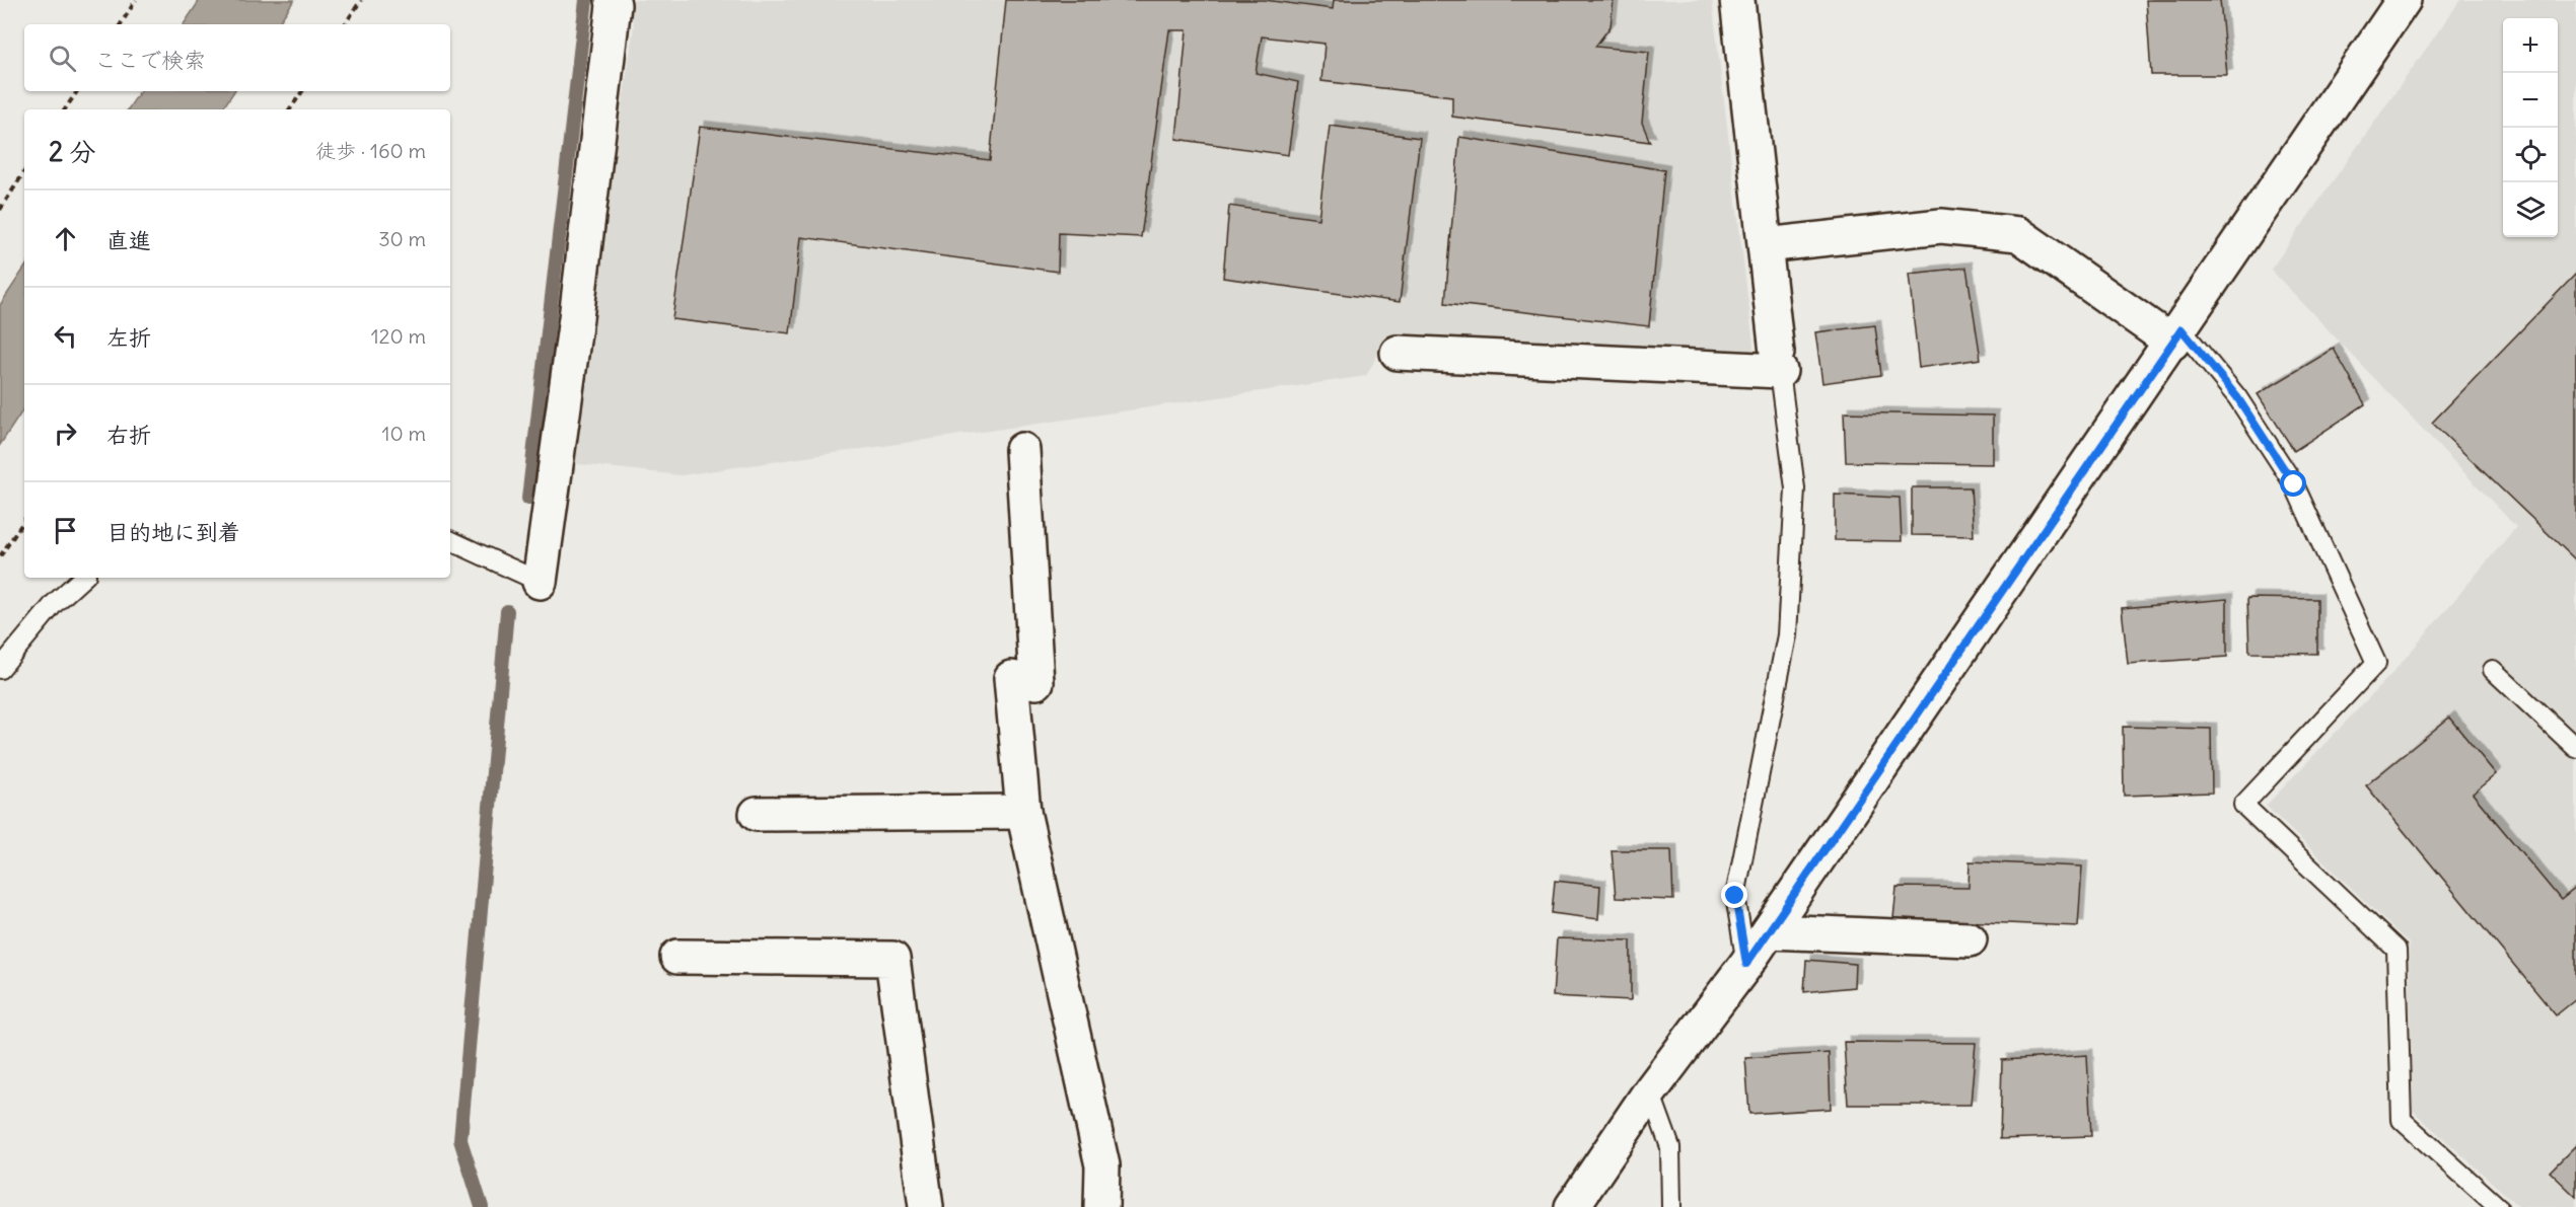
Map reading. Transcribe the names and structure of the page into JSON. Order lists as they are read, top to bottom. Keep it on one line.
{"page":{"map_buttons":["+","−"],"search":"ここで検索","heading":["2 分","徒歩 · 160 m"],"list":[["直進","30 m"],["左折","120 m"],["右折","10 m"],"目的地に到着"]}}
